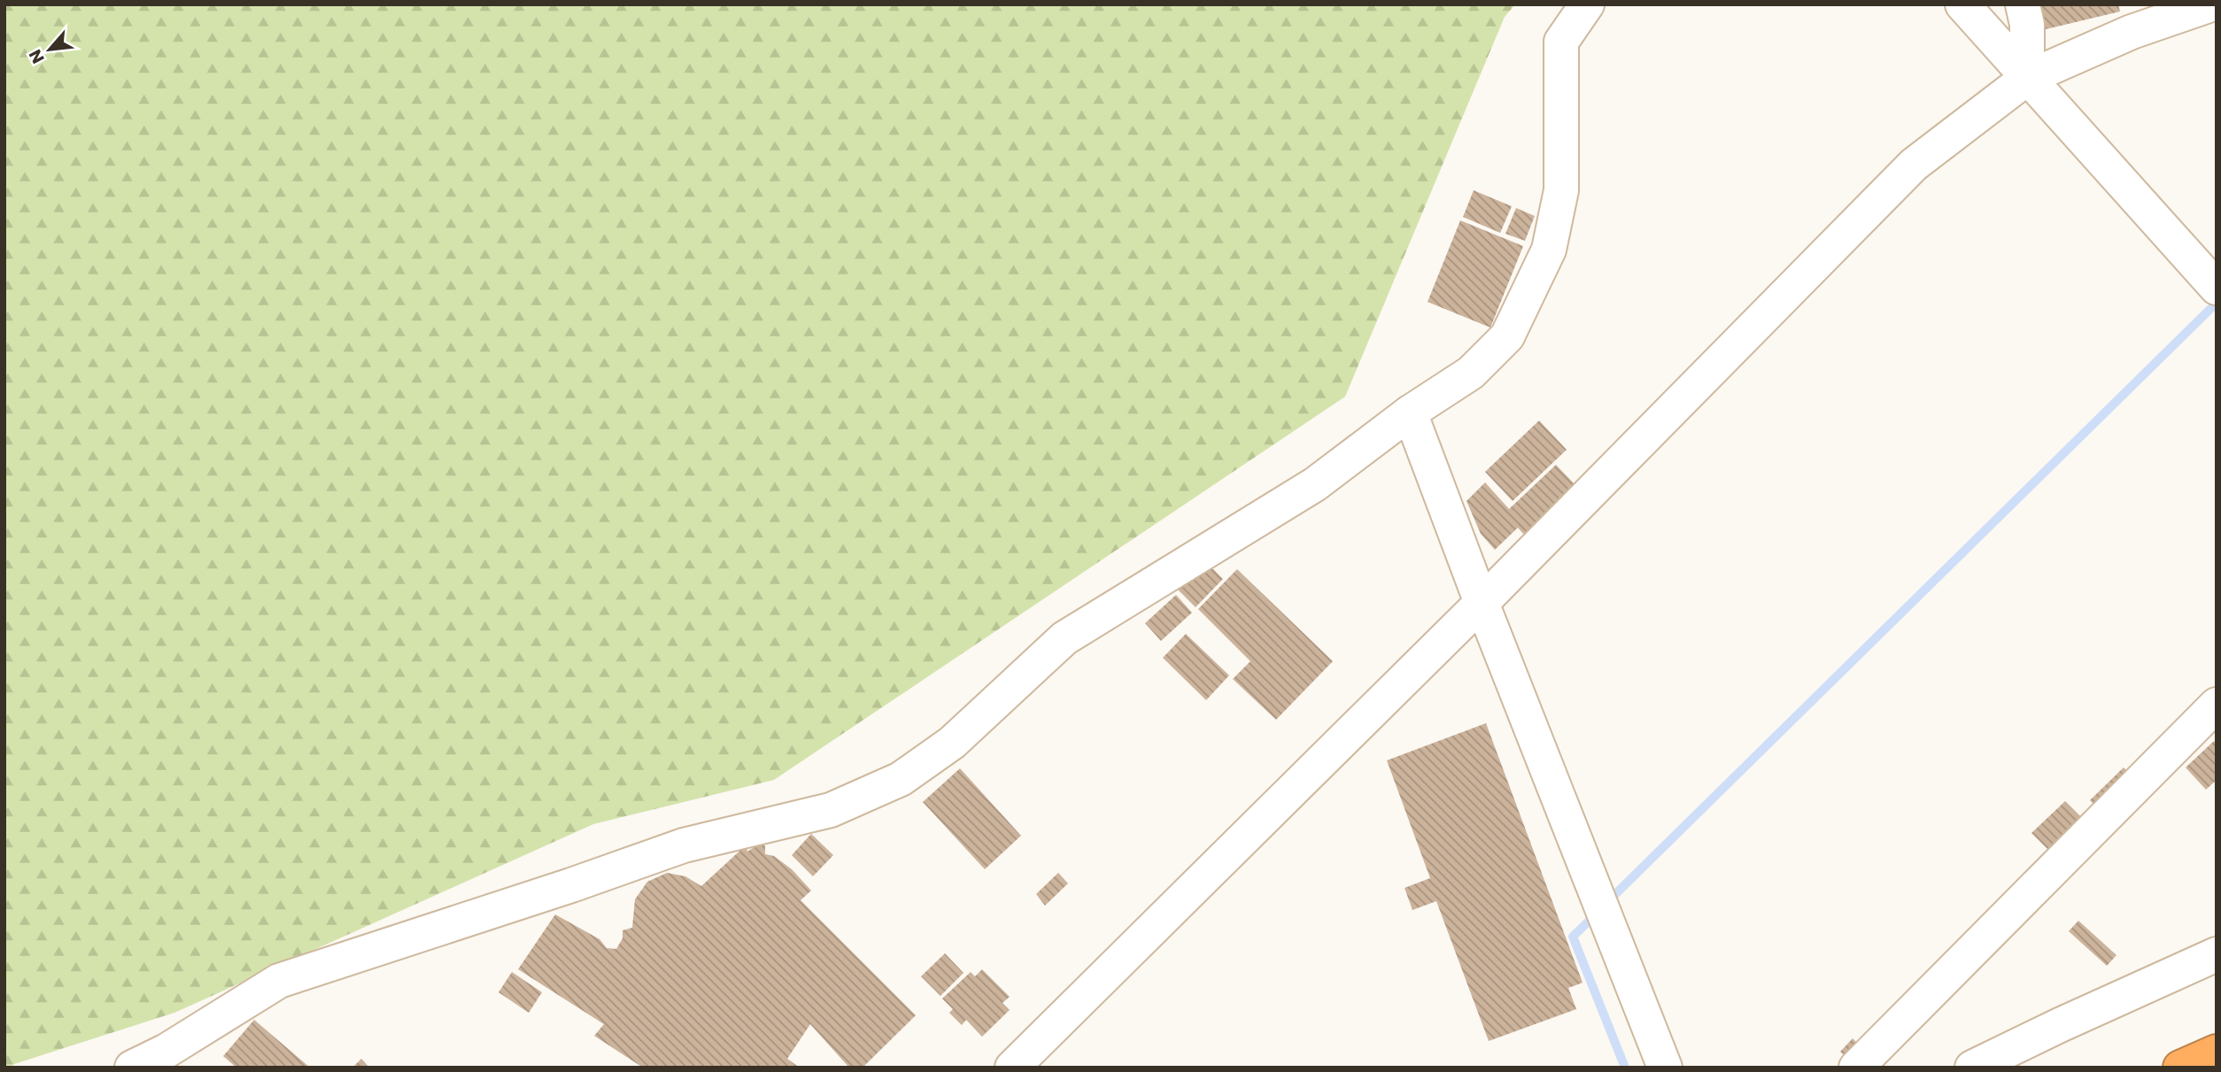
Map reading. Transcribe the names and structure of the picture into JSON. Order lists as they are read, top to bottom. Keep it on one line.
{"north":"bottom left"}
